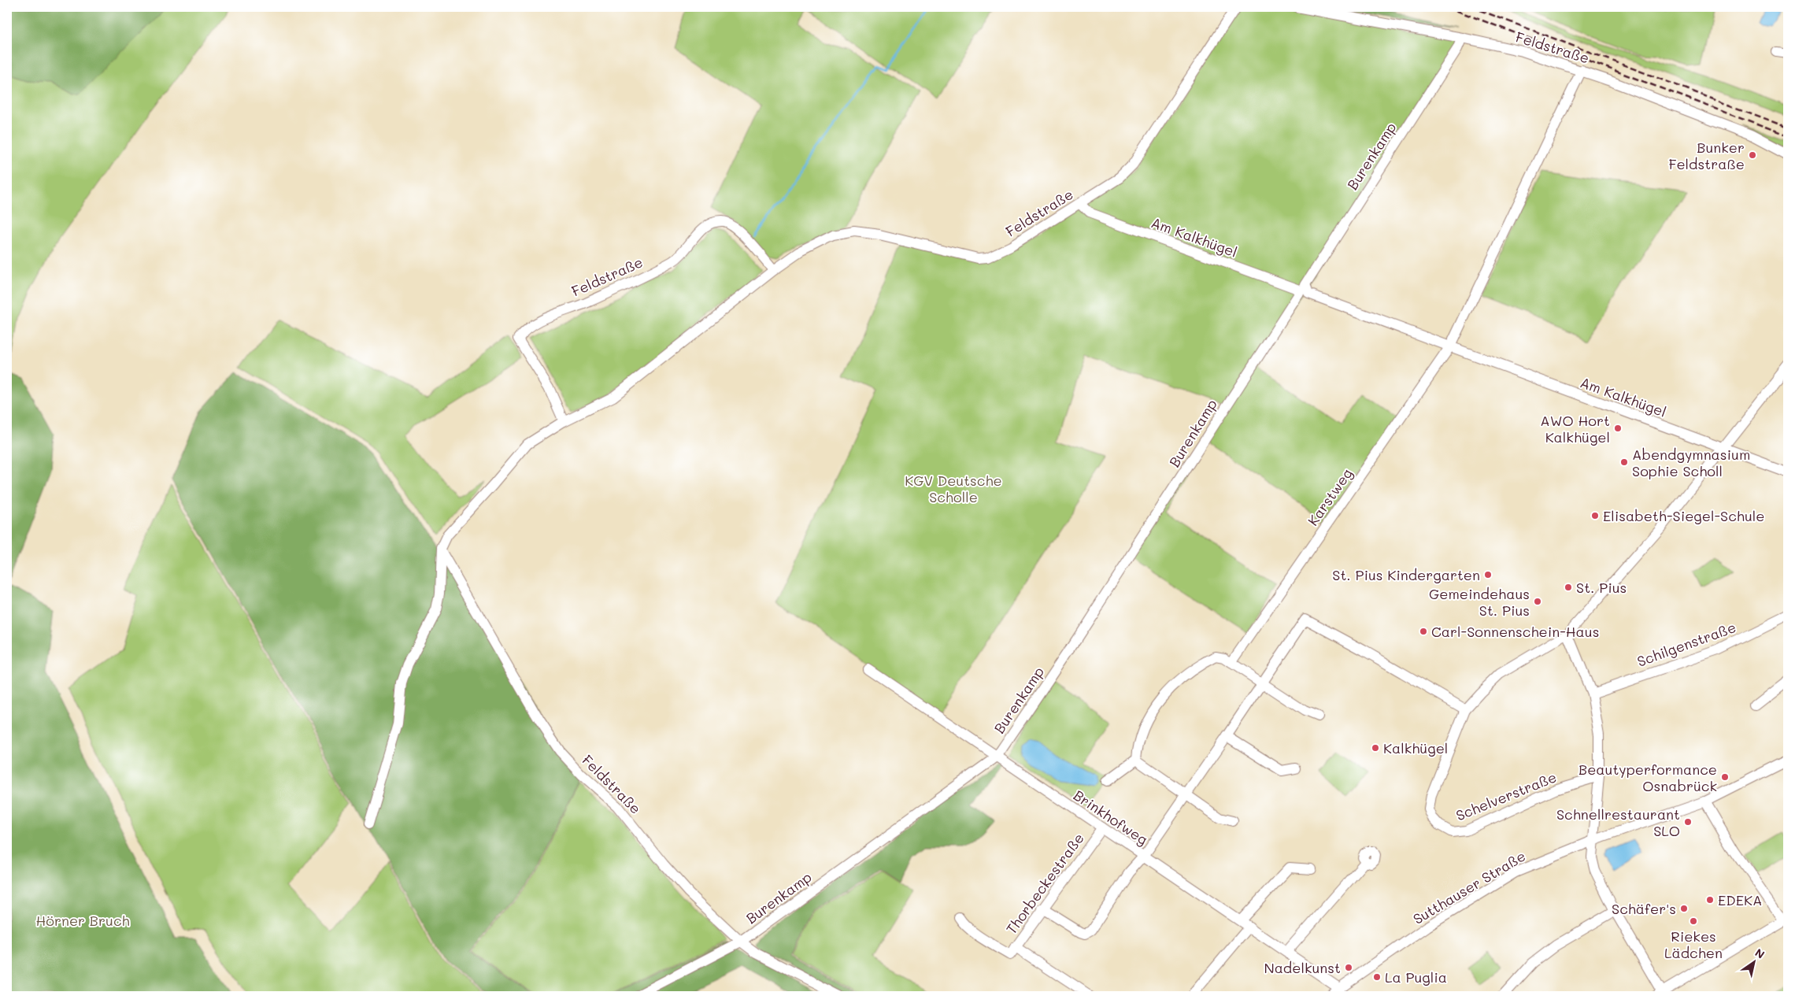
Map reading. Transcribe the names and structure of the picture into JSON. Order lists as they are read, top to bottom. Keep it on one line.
{"streets":{"street":["Feldstraße","Burenkamp","Am Kalkhügel","Karstweg","Schilgenstraße","Schelverstraße","Brinkhofweg","Thorbeckestraße","Sutthauser Straße"]},"crossings":[["Feldstraße","Burenkamp"],["Feldstraße","Am Kalkhügel"],["Burenkamp","Am Kalkhügel"],["Burenkamp","Brinkhofweg"],["Am Kalkhügel","Karstweg"],["Brinkhofweg","Thorbeckestraße"],["Brinkhofweg","Sutthauser Straße"]],"parks":["KGV Deutsche Scholle","Hörner Bruch"],"places":["Bunker Feldstraße","AWO Hort Kalkhügel","Abendgymnasium Sophie Scholl","Elisabeth-Siegel-Schule","St. Pius Kindergarten","St. Pius","Gemeindehaus St. Pius","Carl-Sonnenschein-Haus","Kalkhügel","Beautyperformance Osnabrück","Schnellrestaurant SLO","EDEKA","Schäfer's","Riekes Lädchen","Nadelkunst","La Puglia"],"north":"top right"}
